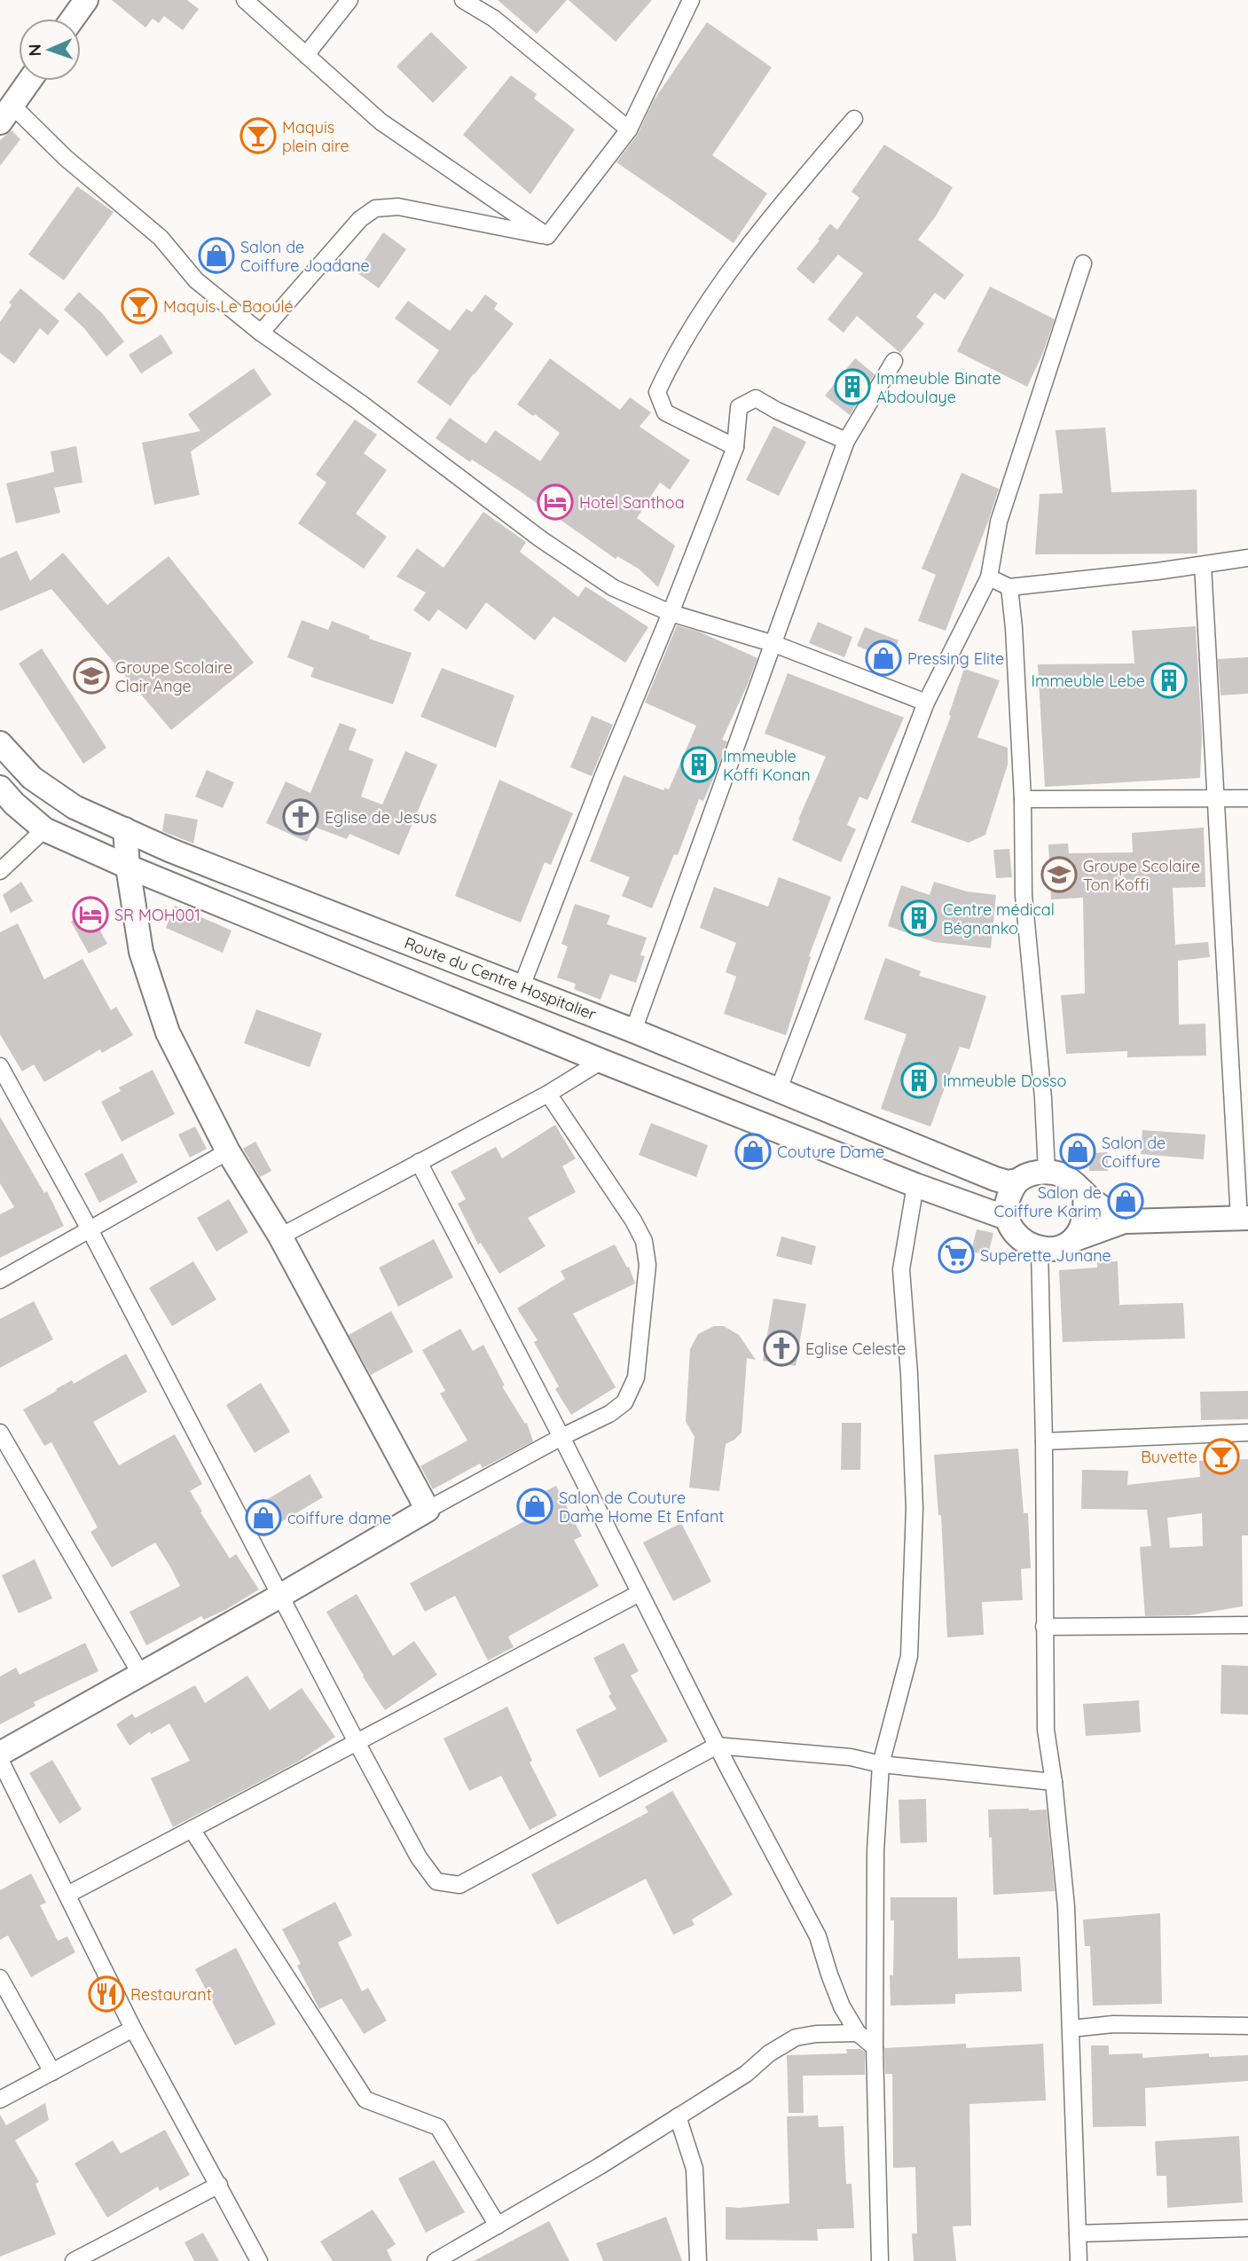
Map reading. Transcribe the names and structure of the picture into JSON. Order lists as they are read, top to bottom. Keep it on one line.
{"streets":{"street":["Route du Centre Hospitalier"]},"places":{"bar":["Maquis plein aire","Maquis Le Baoulé","Buvette"],"shop":["Salon de Coiffure Joadane","Pressing Elite","Couture Dame","Salon de Coiffure","Salon de Coiffure Karim","Salon de Couture Dame Home Et Enfant","coiffure dame"],"building":["Immeuble Binate Abdoulaye","Immeuble Lebe","Immeuble Koffi Konan","Centre médical Bégnanko","Immeuble Dosso"],"hotel":["Hotel Santhoa","SR MOH001"],"school or university":["Groupe Scolaire Clair Ange","Groupe Scolaire Ton Koffi"],"church":["Eglise de Jesus","Eglise Celeste"],"supermarket":["Superette Junane"],"restaurant":["Restaurant"]},"north":"left"}
